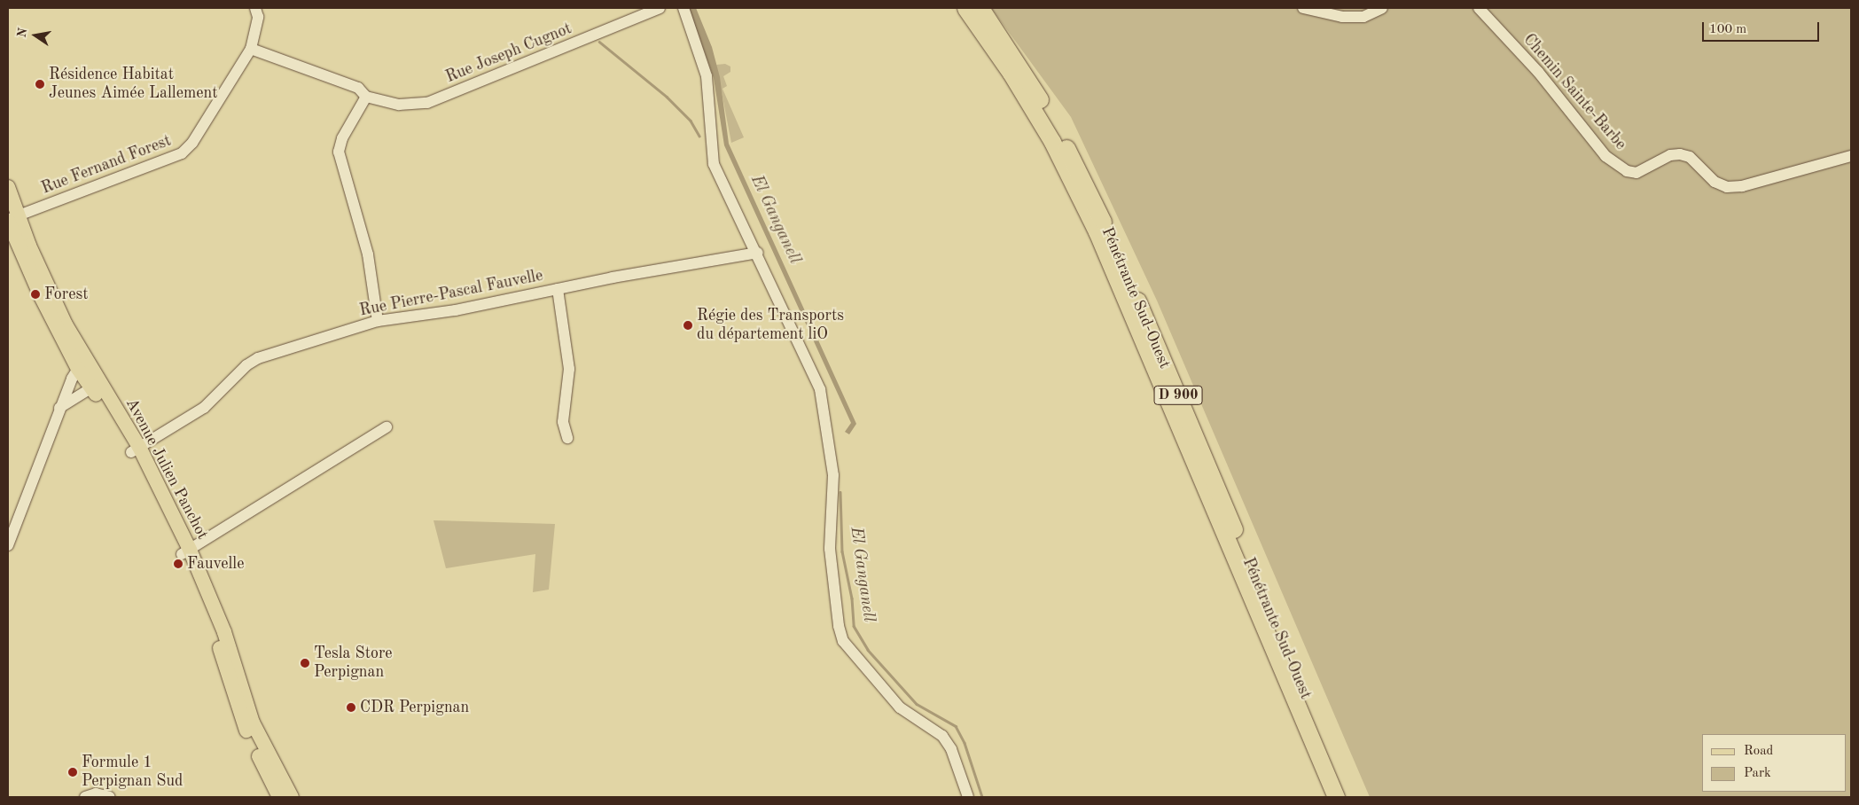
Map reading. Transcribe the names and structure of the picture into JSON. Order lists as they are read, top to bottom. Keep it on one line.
{"streets":{"highway":["Pénétrante Sud-Ouest","D 900"],"main road":["Avenue Julien Panchot"],"street":["Rue Joseph Cugnot","Chemin Sainte-Barbe","Rue Fernand Forest","Rue Pierre-Pascal Fauvelle"]},"crossings":[["Rue Fernand Forest","Avenue Julien Panchot"],["Rue Pierre-Pascal Fauvelle","Avenue Julien Panchot"]],"water":["El Ganganell"],"places":["Résidence Habitat Jeunes Aimée Lallement","Forest","Régie des Transports du département liO","Fauvelle","Tesla Store Perpignan","CDR Perpignan","Formule 1 Perpignan Sud"],"legend":["Road","Park"],"scale_bar":"100 m","north":"left"}
